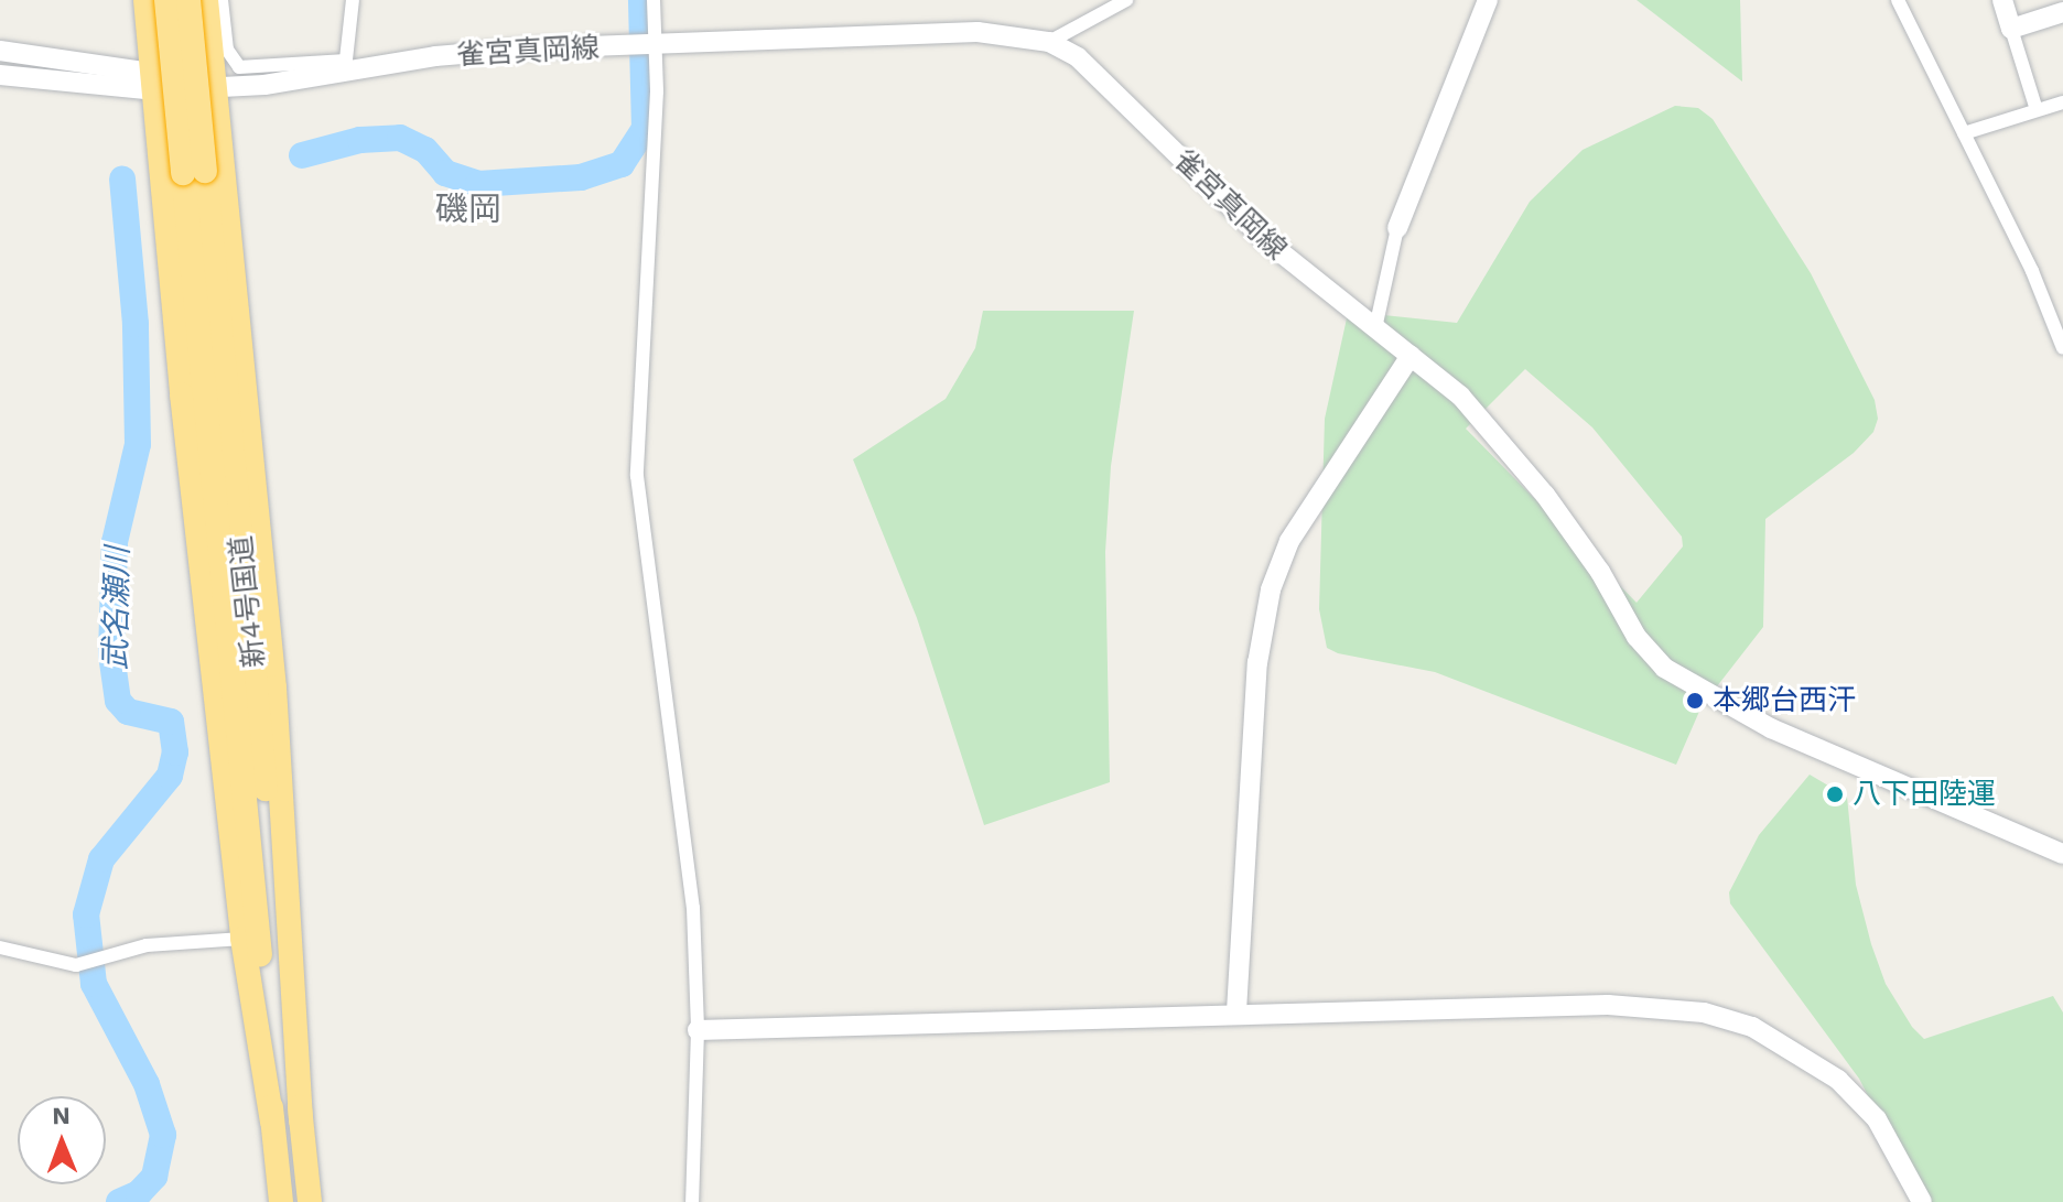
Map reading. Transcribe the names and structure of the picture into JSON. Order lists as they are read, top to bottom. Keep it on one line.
{"streets":{"highway":["新4号国道"],"main road":["雀宮真岡線"]},"districts":["磯岡"],"water":["武名瀬川"],"places":["本郷台西汗","八下田陸運"],"north":"top"}
